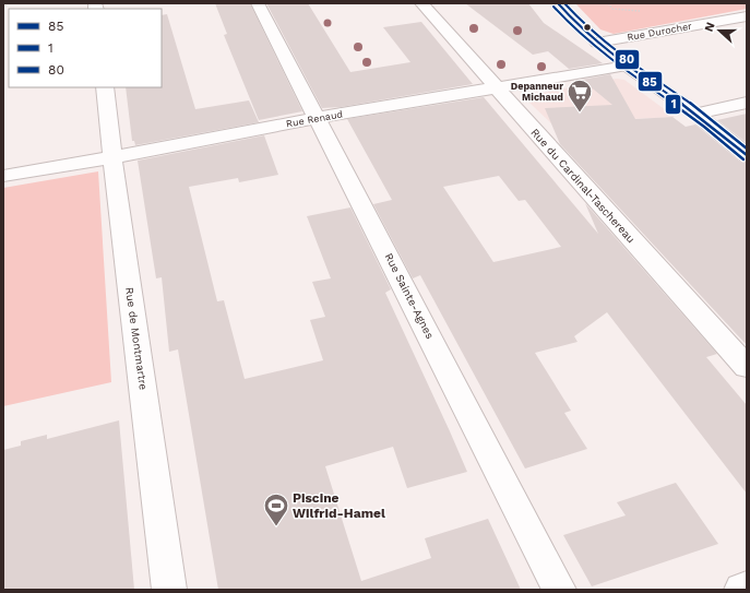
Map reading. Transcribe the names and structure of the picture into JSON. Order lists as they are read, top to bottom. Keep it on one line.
{"streets":{"street":["Rue Durocher","Rue Renaud","Rue du Cardinal-Taschereau","Rue Sainte-Agnes","Rue de Montmartre"]},"crossings":[["Rue Renaud","Rue du Cardinal-Taschereau"],["Rue Renaud","Rue Sainte-Agnes"],["Rue Renaud","Rue de Montmartre"]],"places":{"supermarket":["Depanneur Michaud"],"sports":["Piscine Wilfrid-Hamel"]},"lines":["transit line 85","transit line 80","transit line 1"],"legend":["85","1","80"],"north":"left"}
